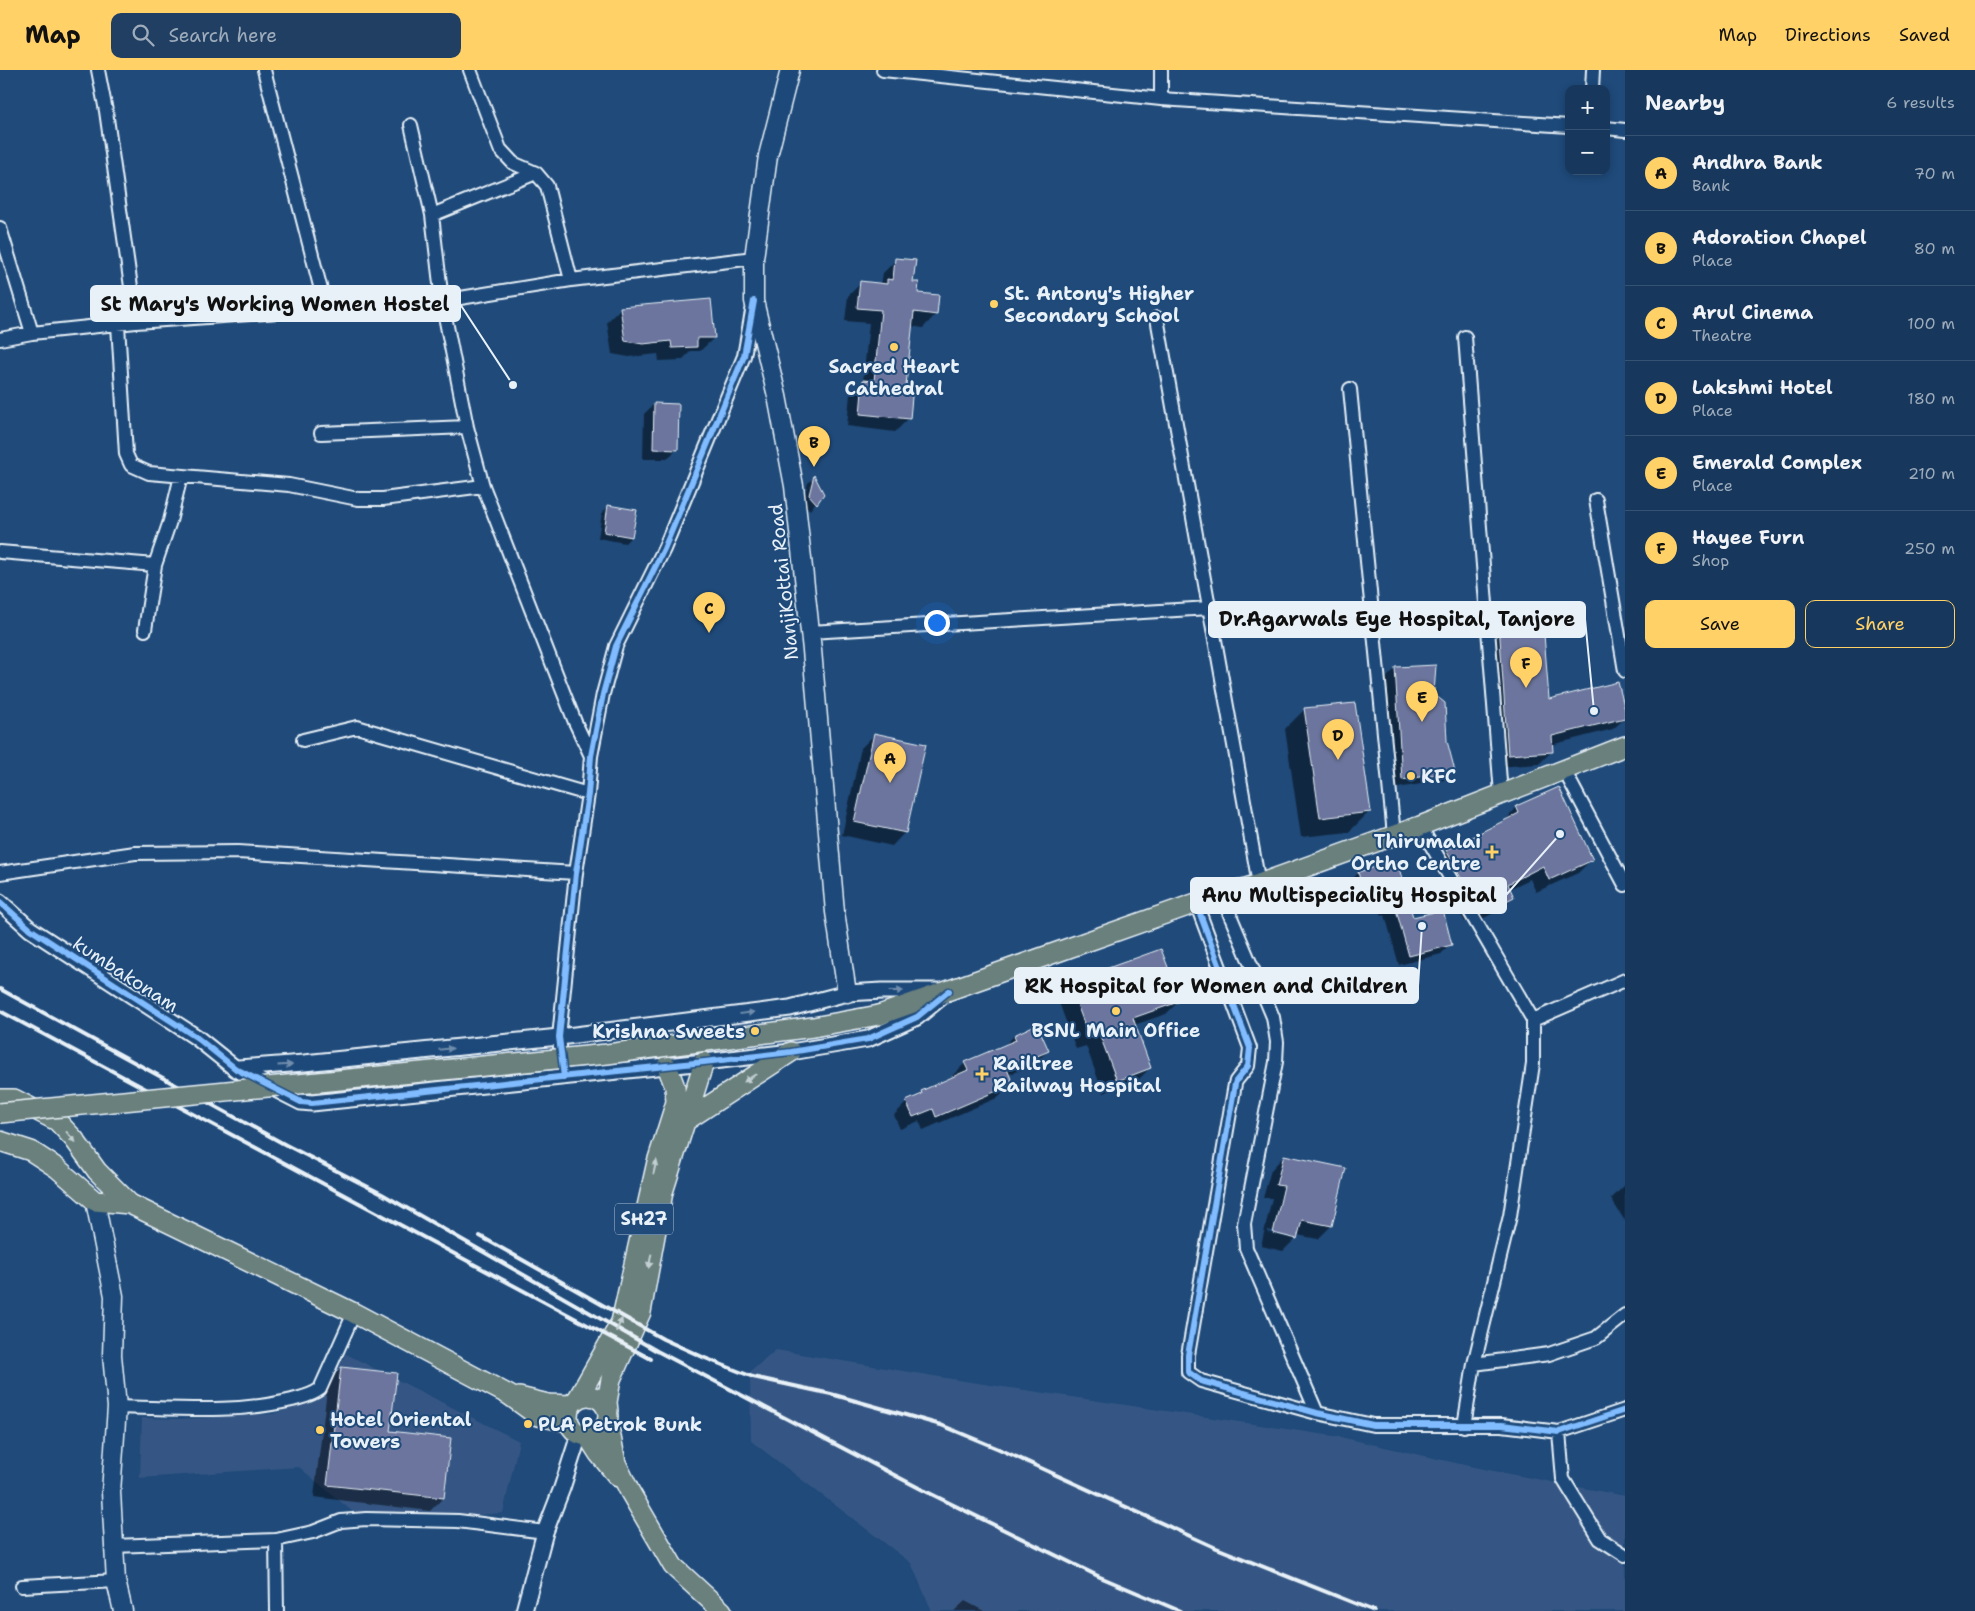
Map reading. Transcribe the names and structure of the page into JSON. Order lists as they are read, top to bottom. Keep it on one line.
{"streets":{"main road":["NanjiKottai Road","SH27"],"street":["kumbakonam"]},"crossings":[["kumbakonam","SH27"]],"places":{"other":["St. Antony's Higher Secondary School","Sacred Heart Cathedral","St Mary's Working Women Hostel","Dr.Agarwals Eye Hospital, Tanjore","KFC","Anu Multispeciality Hospital","RK Hospital for Women and Children","BSNL Main Office","Krishna Sweets","PLA Petrok Bunk","Hotel Oriental Towers"],"health":["Thirumalai Ortho Centre","Railtree Railway Hospital"]},"page":{"header":"Map","search":"Search here","nav":["Map","Directions","Saved"],"heading":["Nearby","6 results"],"map_buttons":["+","−"],"list":[{"mark":"A","name":"Andhra Bank","note":"Bank","value":"70 m"},{"mark":"B","name":"Adoration Chapel","note":"Place","value":"80 m"},{"mark":"C","name":"Arul Cinema","note":"Theatre","value":"100 m"},{"mark":"D","name":"Lakshmi Hotel","note":"Place","value":"180 m"},{"mark":"E","name":"Emerald Complex","note":"Place","value":"210 m"},{"mark":"F","name":"Hayee Furn","note":"Shop","value":"250 m"}],"pins":["B","C","F","E","D","A"],"buttons":["Save","Share"]}}
